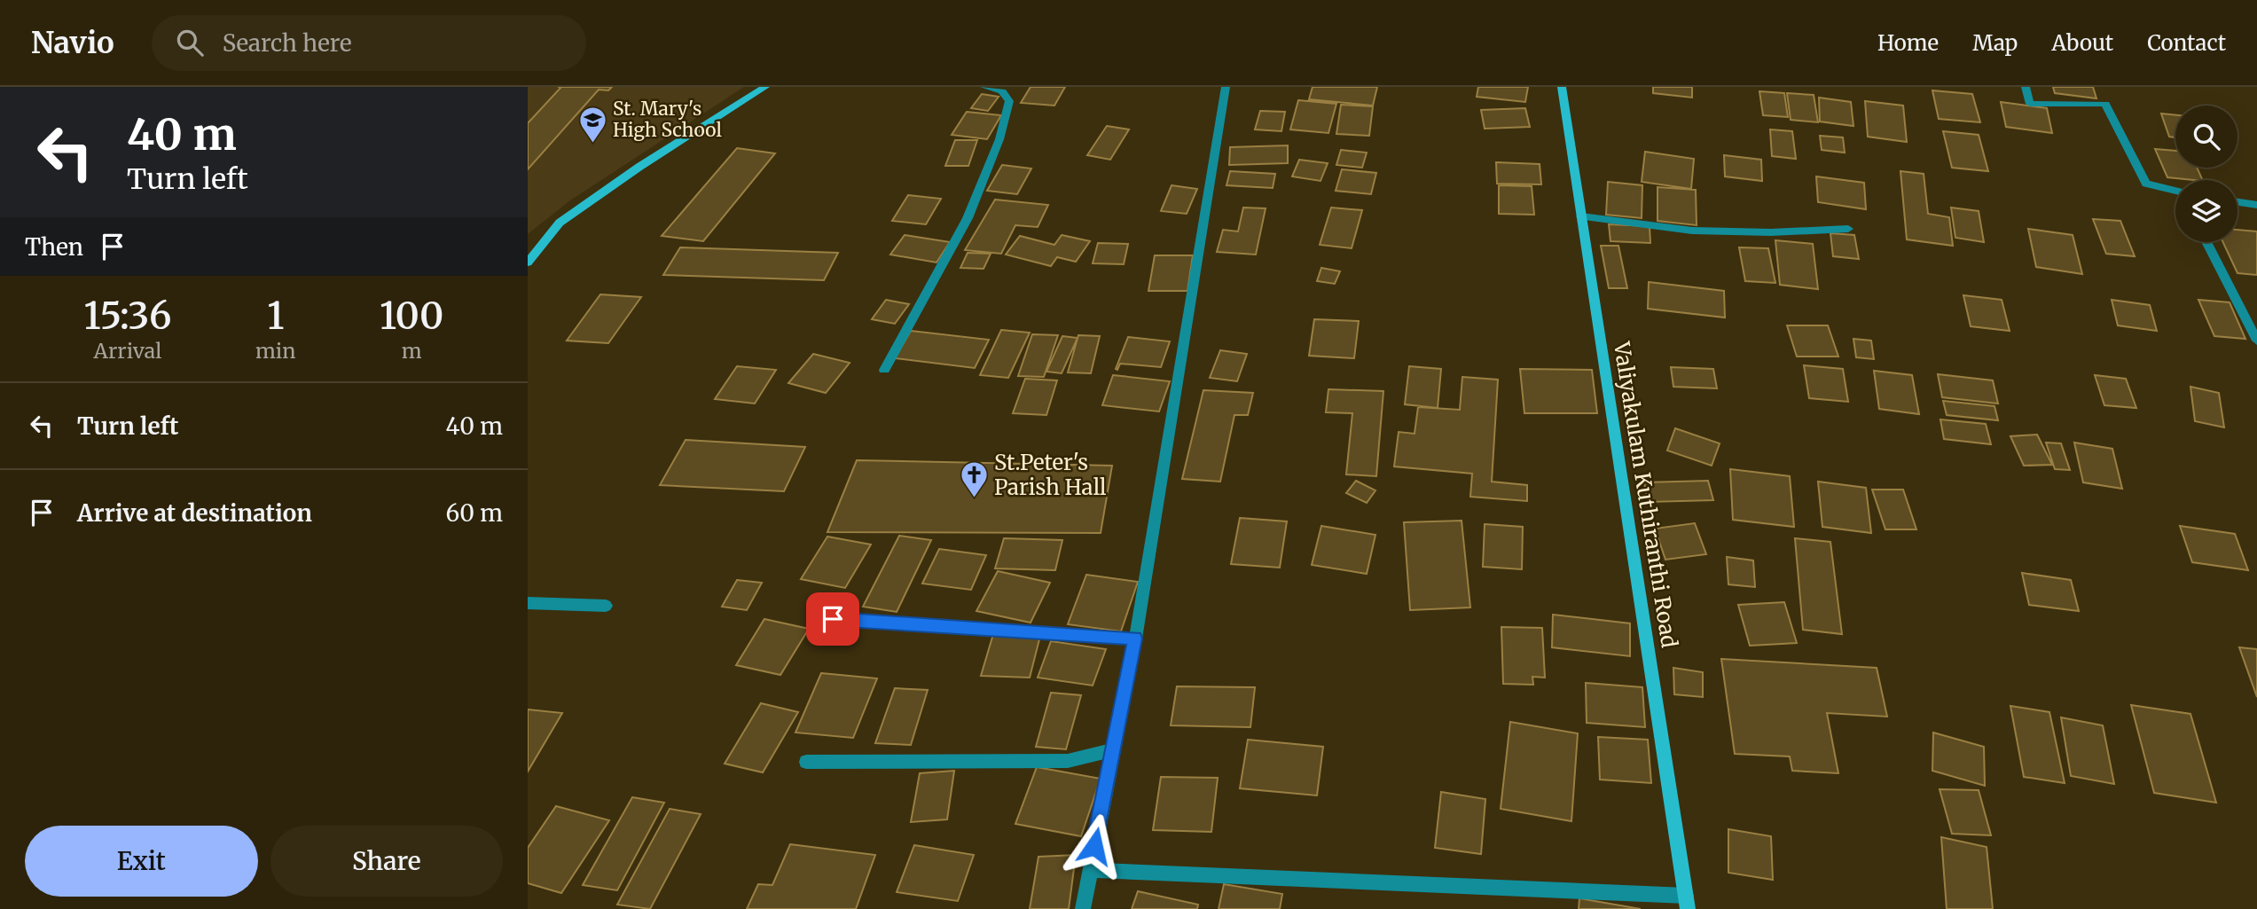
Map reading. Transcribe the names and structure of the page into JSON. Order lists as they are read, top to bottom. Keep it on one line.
{"streets":{"street":["Valiyakulam Kuthiranthi Road"]},"places":{"school or university":["St. Mary's High School"],"church":["St.Peter's Parish Hall"]},"page":{"header":"Navio","search":"Search here","nav":["Home","Map","About","Contact"],"turn":["40 m","Turn left"],"then":"Then","eta":["15:36","Arrival","1","min","100","m"],"list":[{"name":"Turn left","value":"40 m"},{"name":"Arrive at destination","value":"60 m"}],"buttons":["Exit","Share"]}}
